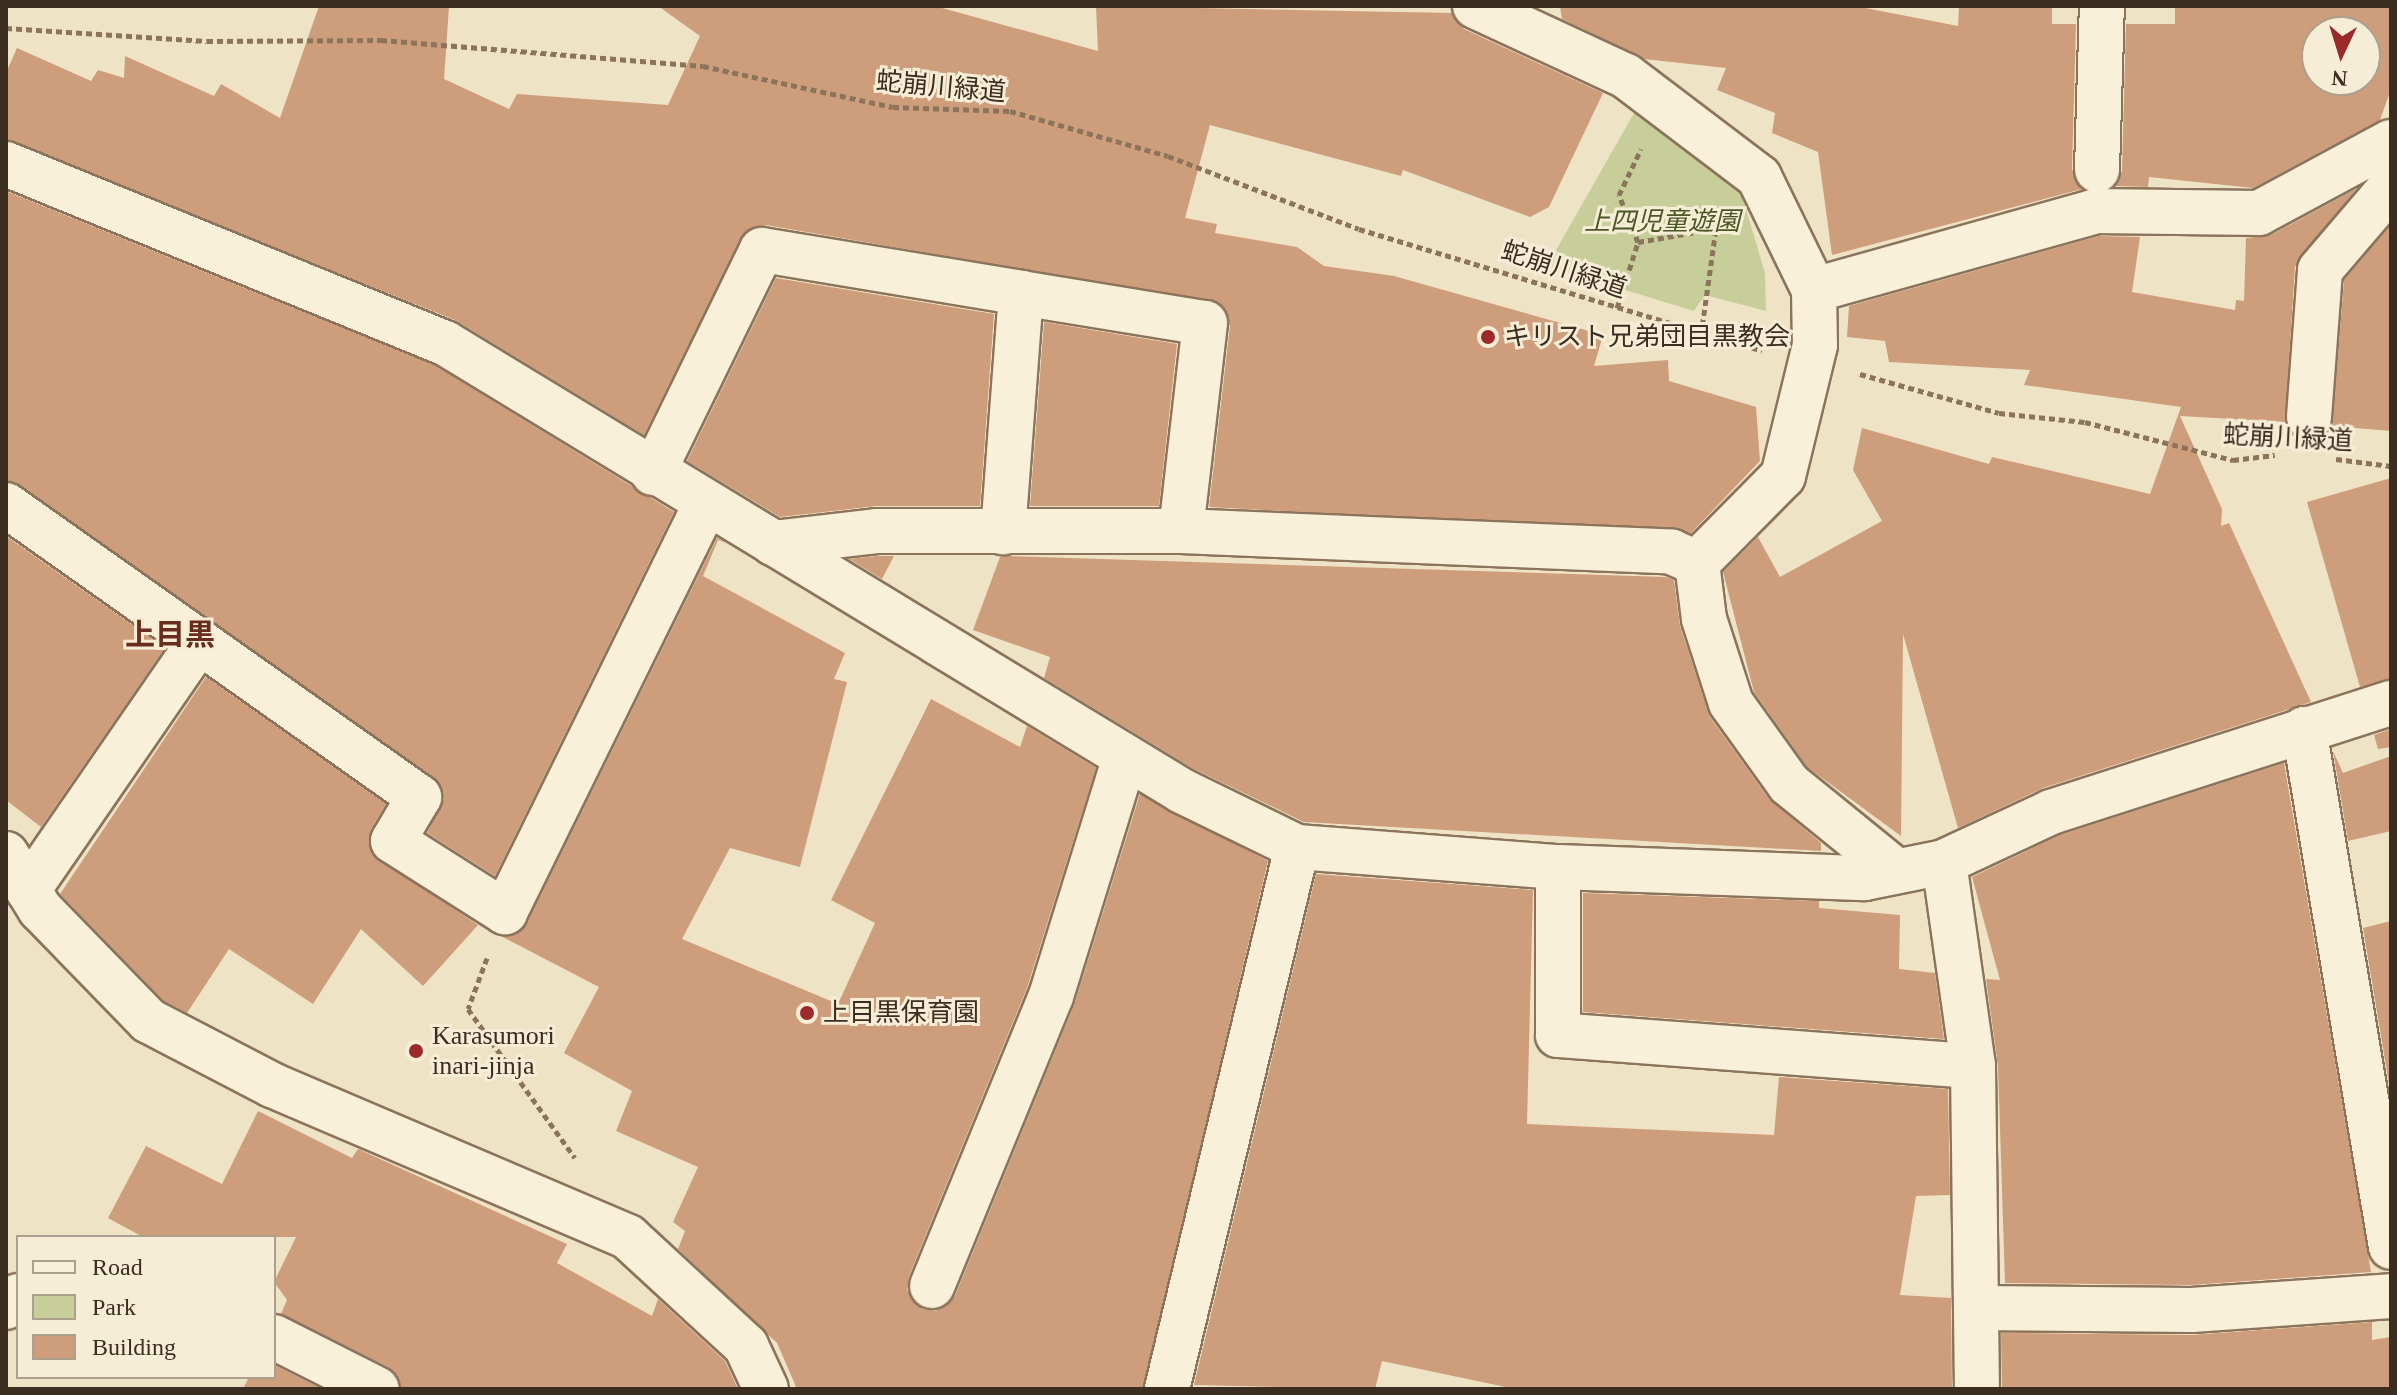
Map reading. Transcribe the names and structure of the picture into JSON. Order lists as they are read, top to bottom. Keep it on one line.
{"streets":{"path":["蛇崩川緑道"]},"districts":["上目黒"],"parks":["上四児童遊園"],"places":["キリスト兄弟団目黒教会","上目黒保育園","Karasumori inari-jinja"],"legend":["Road","Park","Building"],"north":"bottom"}
